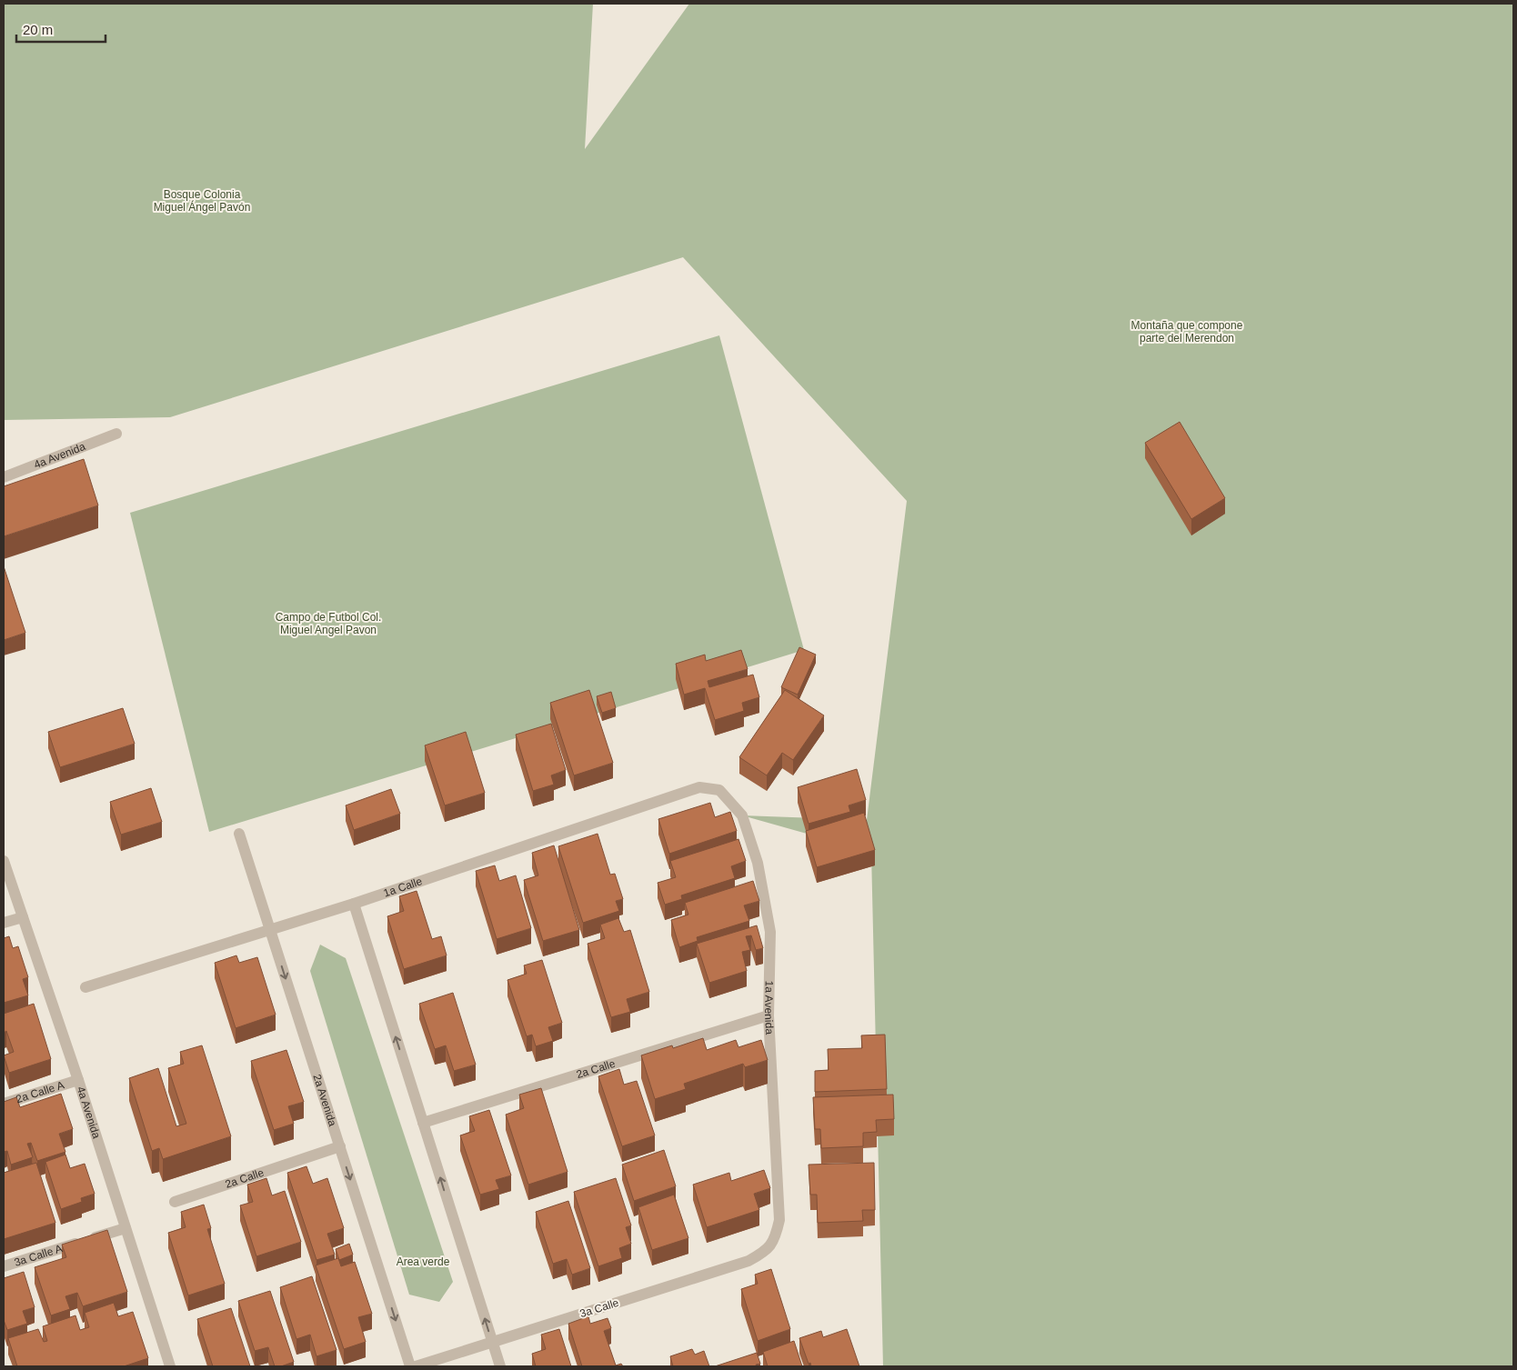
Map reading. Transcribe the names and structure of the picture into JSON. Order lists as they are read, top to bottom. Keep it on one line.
{"streets":{"street":["4a Avenida","1a Calle","1a Avenida","2a Calle","2a Calle A","2a Avenida","3a Calle A","3a Calle"]},"crossings":[["4a Avenida","2a Calle A"],["4a Avenida","3a Calle A"],["1a Calle","1a Avenida"],["1a Calle","2a Avenida"],["1a Avenida","2a Calle"],["1a Avenida","3a Calle"],["2a Calle","2a Avenida"]],"parks":["Bosque Colonia Miguel Ángel Pavón","Montaña que compone parte del Merendon","Campo de Futbol Col. Miguel Angel Pavon","Area verde"],"scale_bar":"20 m"}
